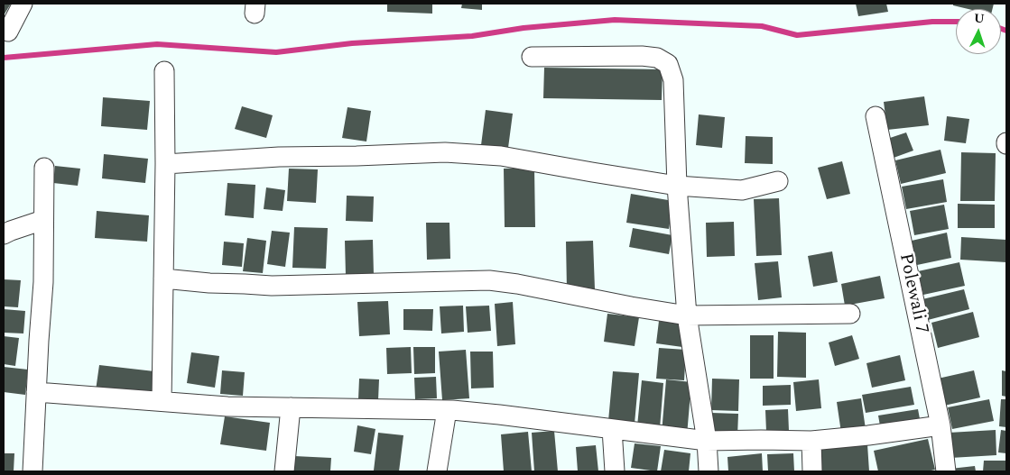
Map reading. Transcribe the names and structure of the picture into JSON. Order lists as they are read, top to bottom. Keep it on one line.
{"streets":{"street":["Polewali 7"]},"north":"top"}
